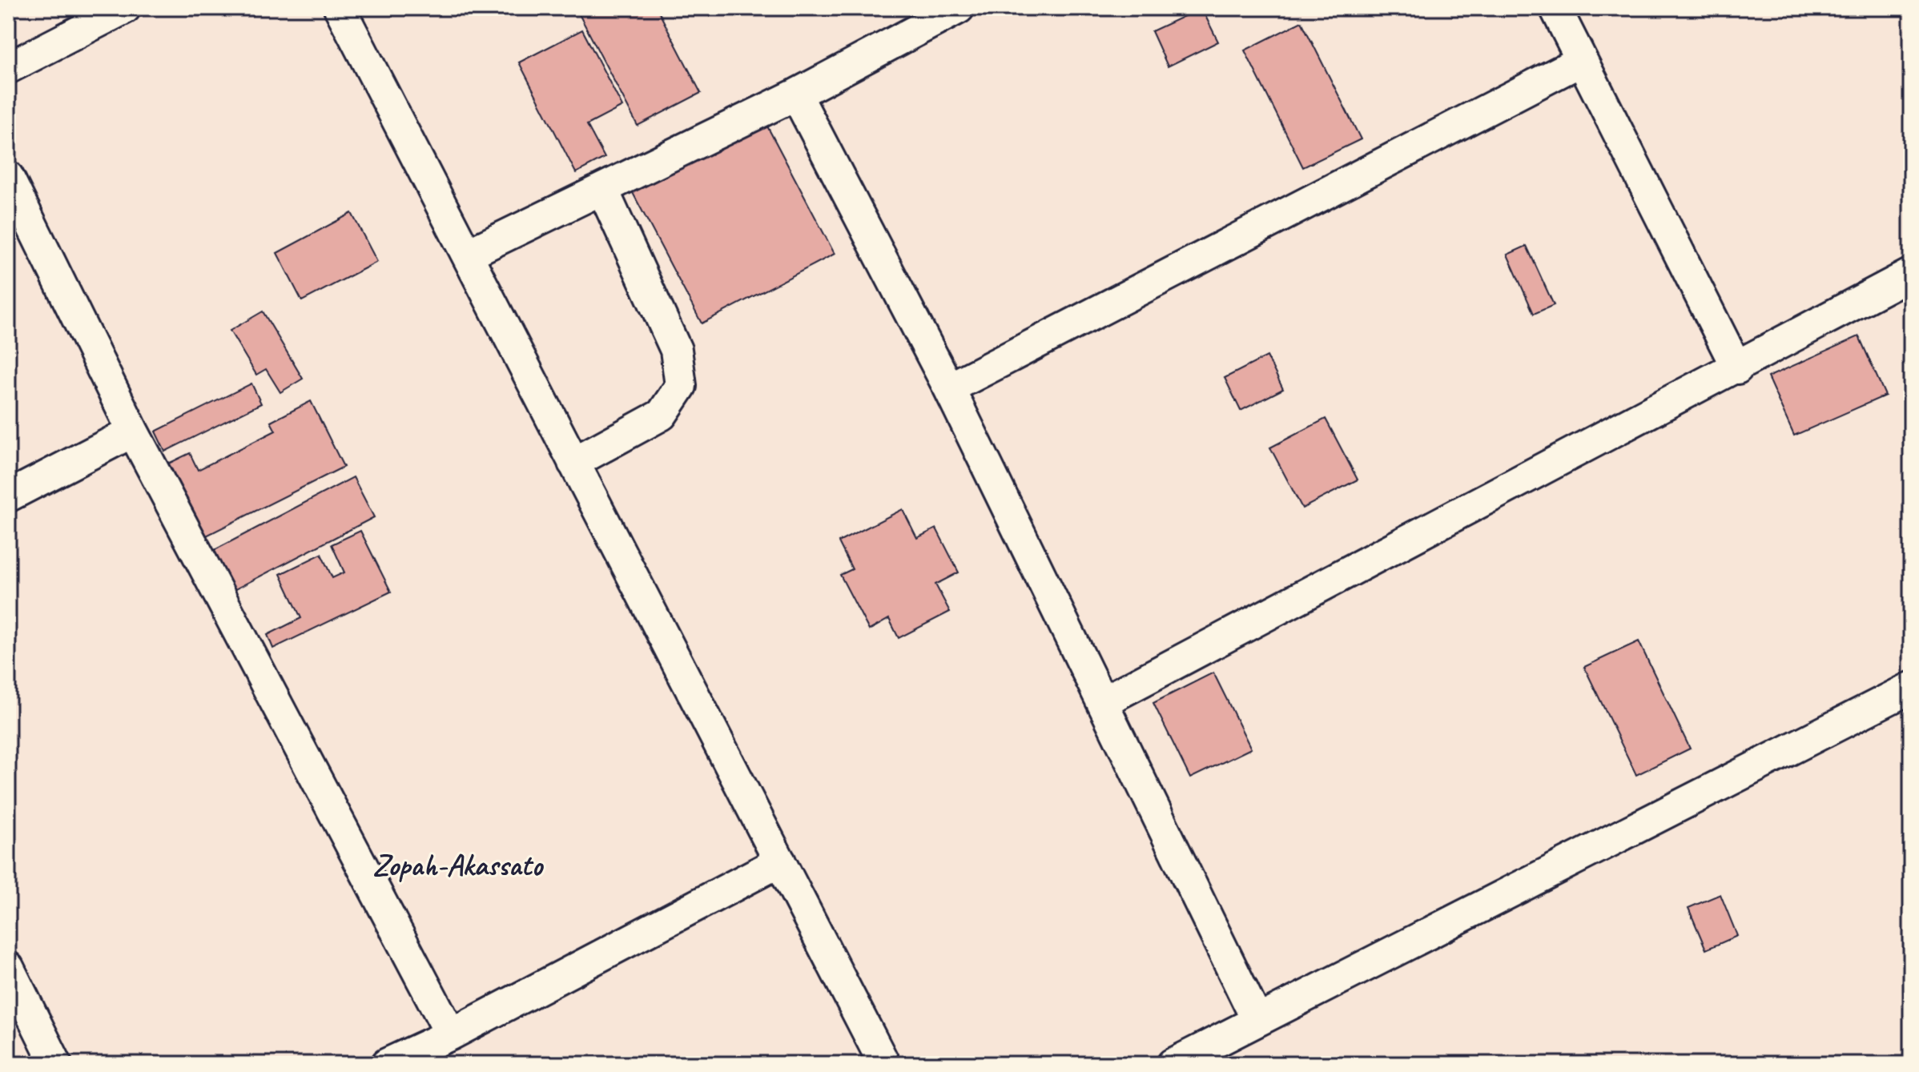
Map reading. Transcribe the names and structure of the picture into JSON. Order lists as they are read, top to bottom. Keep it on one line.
{"districts":["Zopah-Akassato"]}
